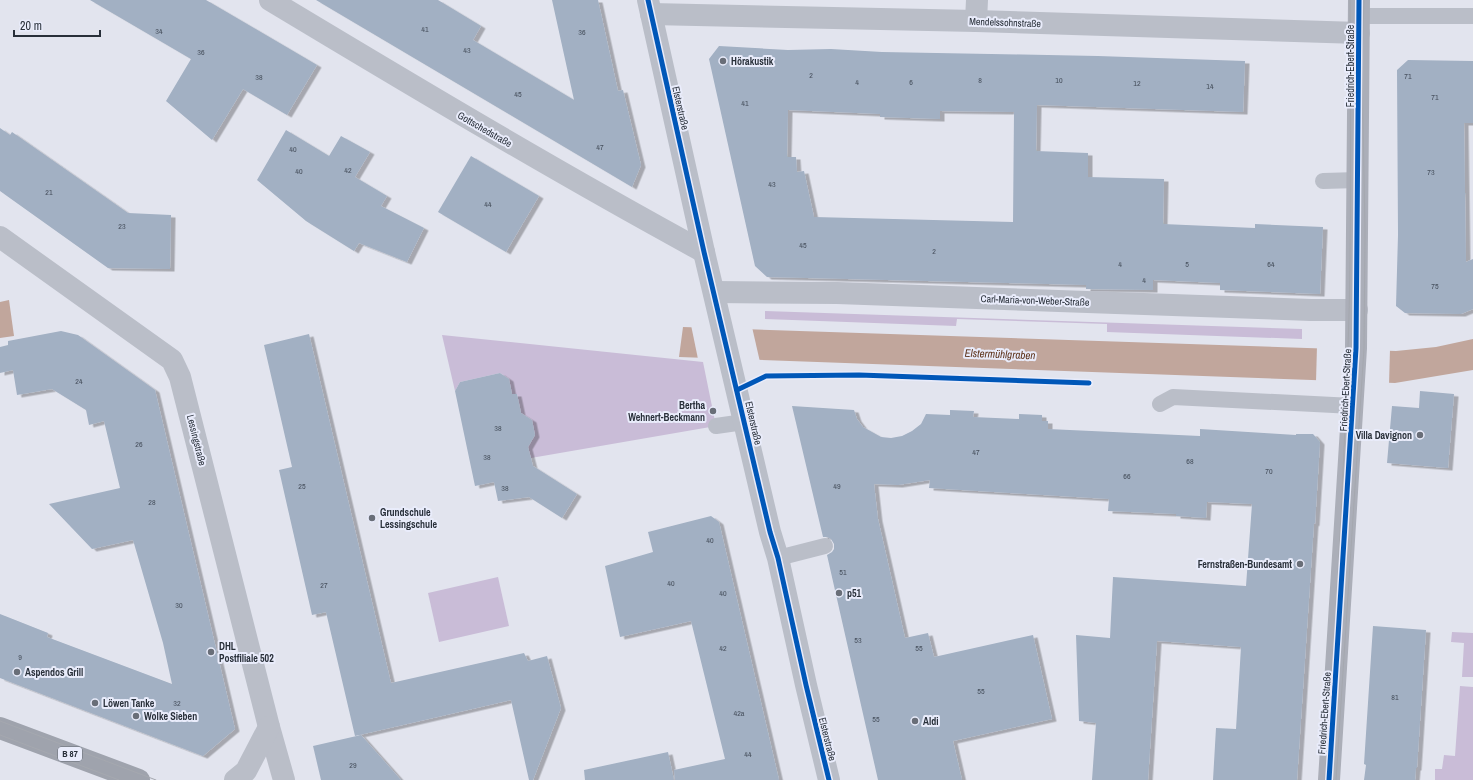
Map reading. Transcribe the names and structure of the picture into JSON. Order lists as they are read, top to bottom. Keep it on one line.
{"streets":{"main road":["Friedrich-Ebert-Straße","B 87"],"street":["Mendelssohnstraße","Elsterstraße","Gottschedstraße","Carl-Maria-von-Weber-Straße","Lessingstraße"]},"crossings":[["Mendelssohnstraße","Friedrich-Ebert-Straße"],["Mendelssohnstraße","Elsterstraße"],["Friedrich-Ebert-Straße","Carl-Maria-von-Weber-Straße"],["Elsterstraße","Gottschedstraße"],["Elsterstraße","Carl-Maria-von-Weber-Straße"]],"water":["Elstermühlgraben"],"places":["Hörakustik","Bertha Wehnert-Beckmann","Villa Davignon","Grundschule Lessingschule","Fernstraßen-Bundesamt","p51","DHL Postfiliale 502","Aspendos Grill","Löwen Tanke","Wolke Sieben","Aldi"],"house_numbers":["41","34","36","43","36","2","71","38","8","10","4","6","12","14","45","71","41","47","40","42","40","73","43","21","44","23","45","2","4","5","64","4","75","24","38","26","47","38","68","70","66","25","49","38","28","40","51","40","27","40","30","53","42","55","9","55","81","32","42a","55","44","29"],"scale_bar":"20 m"}
